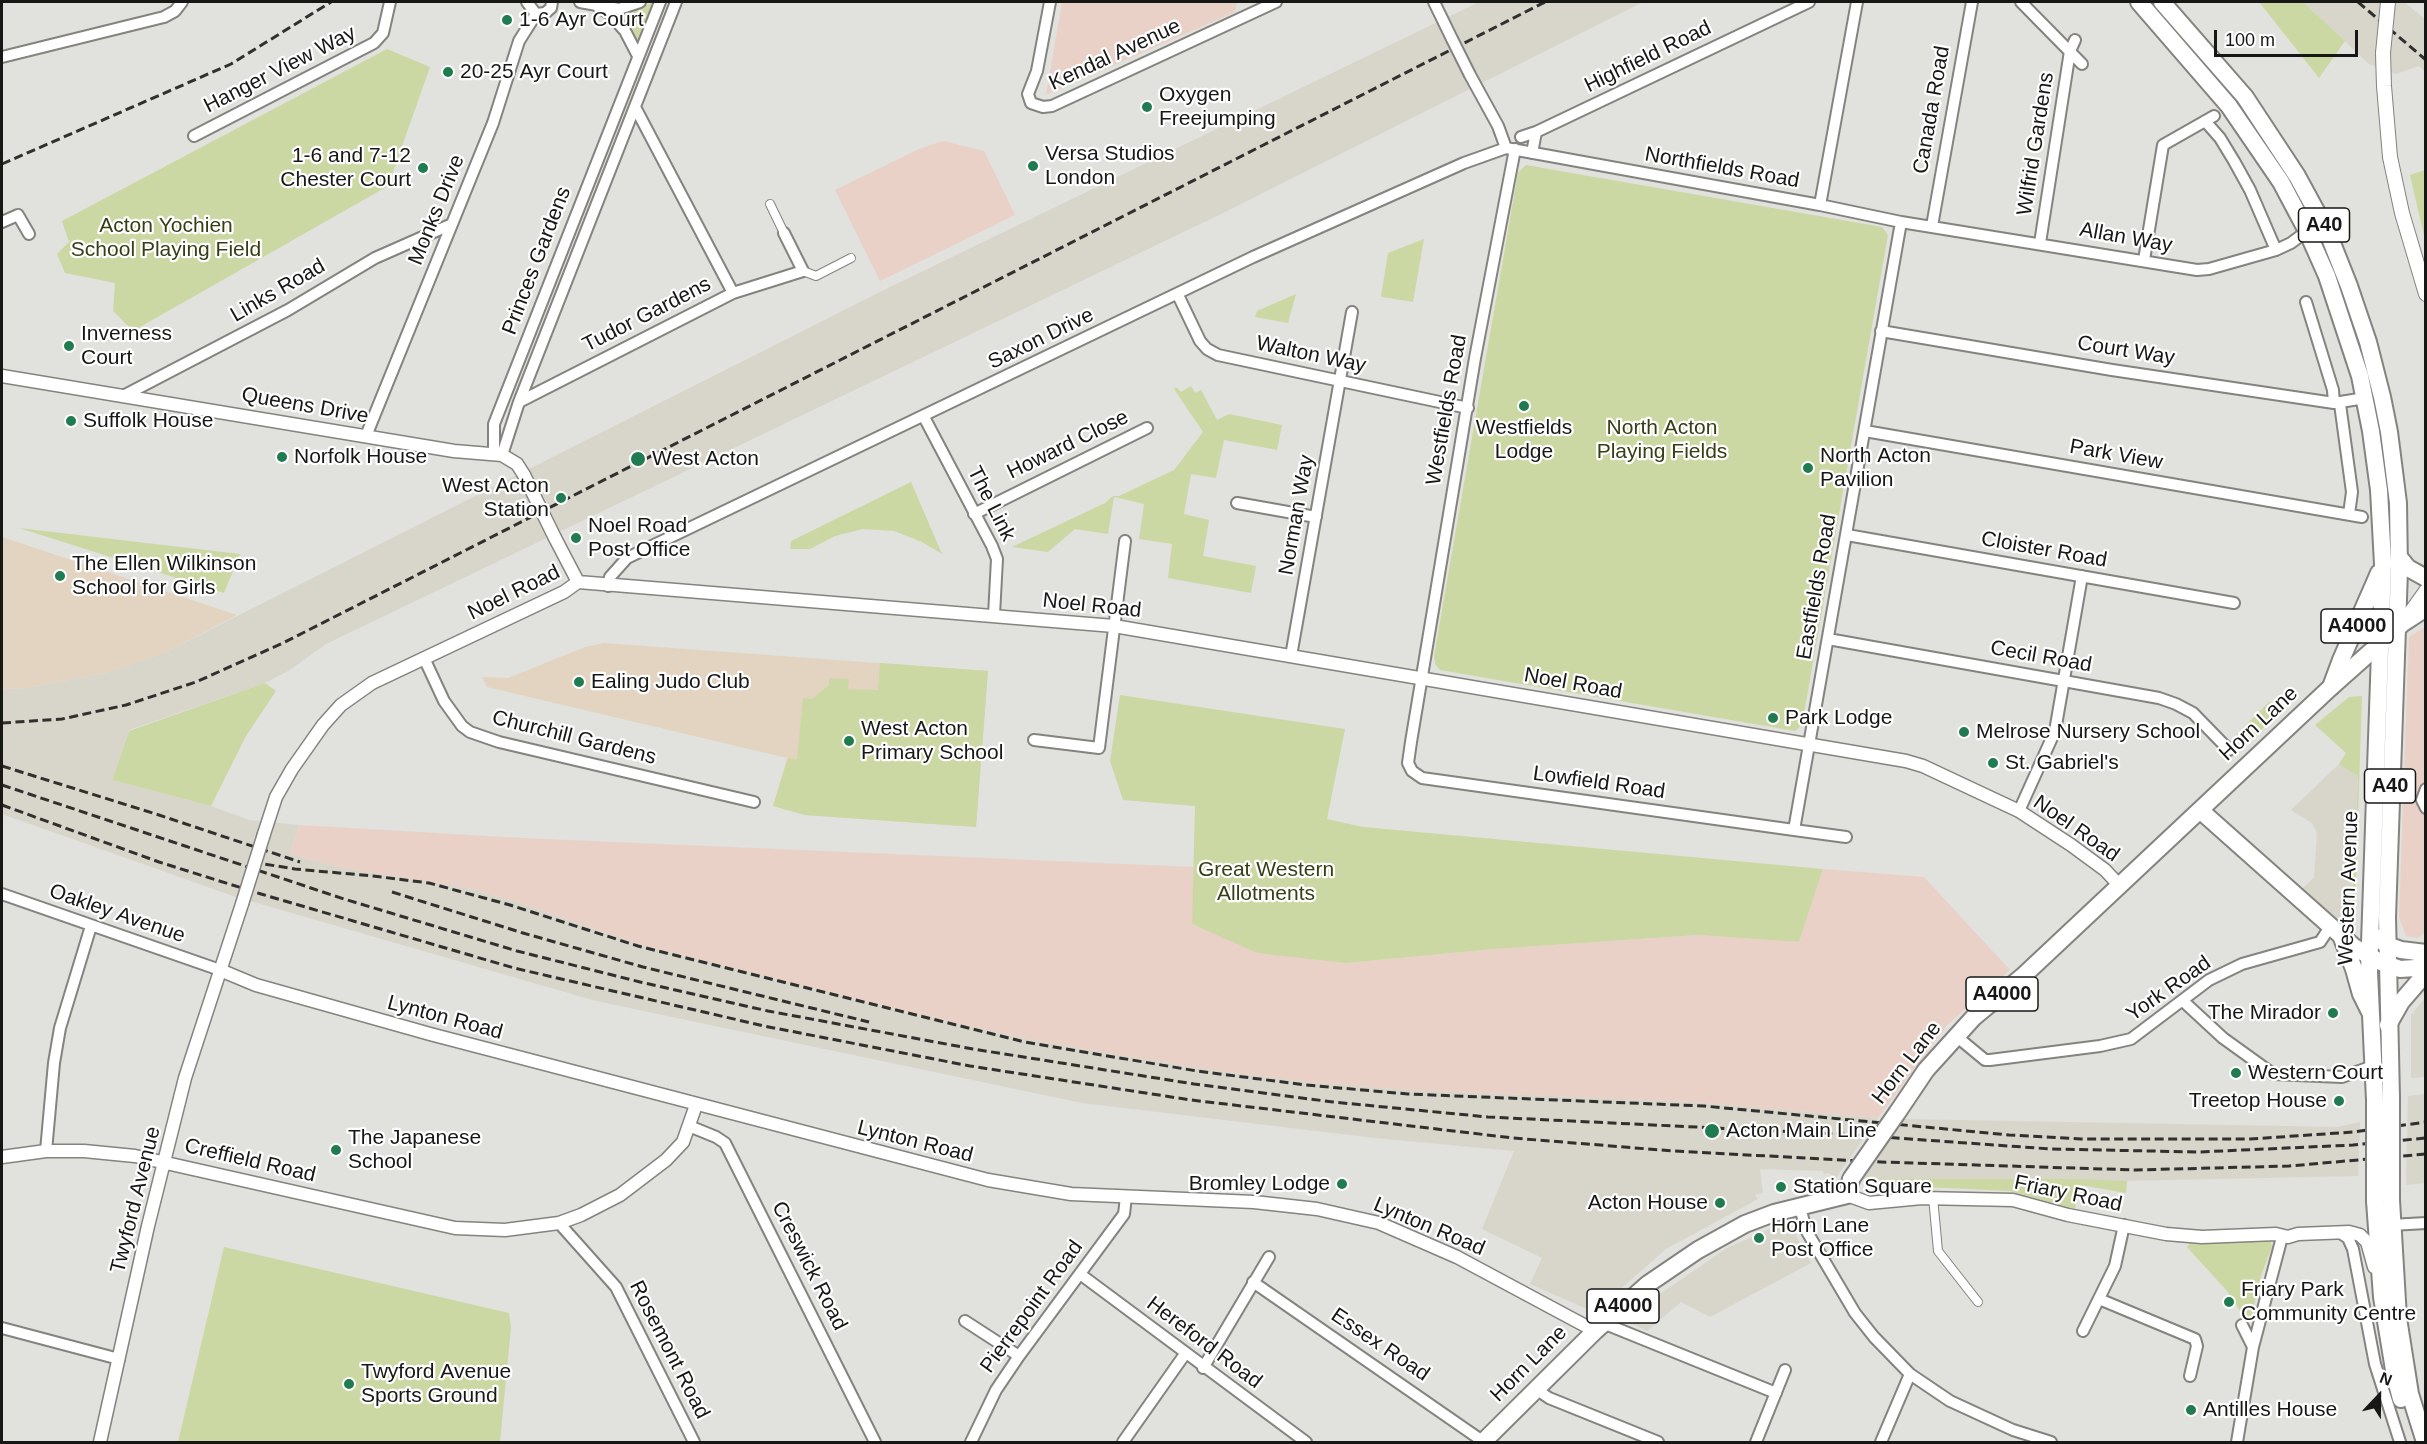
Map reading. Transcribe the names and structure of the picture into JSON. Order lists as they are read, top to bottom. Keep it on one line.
{"streets":{"main road":["A40","A4000","Horn Lane","Western Avenue"],"street":["Kendal Avenue","Highfield Road","Hanger View Way","Canada Road","Wilfrid Gardens","Northfields Road","Monks Drive","Allan Way","Princes Gardens","Links Road","Tudor Gardens","Saxon Drive","Court Way","Walton Way","Queens Drive","Westfields Road","Howard Close","Park View","The Link","Norman Way","Cloister Road","Eastfields Road","Noel Road","Cecil Road","Churchill Gardens","Lowfield Road","Oakley Avenue","York Road","Lynton Road","Creffield Road","Friary Road","Twyford Avenue","Creswick Road","Pierrepoint Road","Hereford Road","Essex Road","Rosemont Road"]},"crossings":[["Canada Road","Northfields Road"],["Canada Road","Allan Way"],["Wilfrid Gardens","Allan Way"],["Northfields Road","Allan Way"],["Northfields Road","Saxon Drive"],["Northfields Road","Westfields Road"],["Northfields Road","Eastfields Road"],["Monks Drive","Links Road"],["Monks Drive","Queens Drive"],["Allan Way","Western Avenue"],["Princes Gardens","Tudor Gardens"],["Princes Gardens","Queens Drive"],["Links Road","Queens Drive"],["Saxon Drive","Walton Way"],["Saxon Drive","Westfields Road"],["Saxon Drive","The Link"],["Saxon Drive","Noel Road"],["Court Way","Eastfields Road"],["Court Way","Western Avenue"],["Walton Way","Westfields Road"],["Walton Way","Norman Way"],["Westfields Road","Noel Road"],["Westfields Road","Lowfield Road"],["Howard Close","The Link"],["Park View","Eastfields Road"],["The Link","Noel Road"],["Norman Way","Noel Road"],["Cloister Road","Eastfields Road"],["Eastfields Road","Noel Road"],["Eastfields Road","Cecil Road"],["Noel Road","Horn Lane"],["Noel Road","Churchill Gardens"],["Noel Road","Lowfield Road"],["Noel Road","Oakley Avenue"],["Noel Road","Lynton Road"],["Noel Road","Twyford Avenue"],["A4000","Horn Lane"],["A4000","Western Avenue"],["Horn Lane","Western Avenue"],["Horn Lane","York Road"],["Horn Lane","Lynton Road"],["Horn Lane","Friary Road"],["Horn Lane","Essex Road"],["Western Avenue","Friary Road"],["Oakley Avenue","Lynton Road"],["Oakley Avenue","Twyford Avenue"],["Lynton Road","Creffield Road"],["Lynton Road","Twyford Avenue"],["Lynton Road","Pierrepoint Road"],["Creffield Road","Twyford Avenue"],["Creffield Road","Creswick Road"],["Creffield Road","Rosemont Road"],["Pierrepoint Road","Hereford Road"]],"parks":["Acton Yochien School Playing Field","North Acton Playing Fields","Great Western Allotments"],"places":["1-6 Ayr Court","20-25 Ayr Court","Oxygen Freejumping","Versa Studios London","1-6 and 7-12 Chester Court","Inverness Court","Westfields Lodge","Suffolk House","Norfolk House","West Acton","North Acton Pavilion","West Acton Station","Noel Road Post Office","The Ellen Wilkinson School for Girls","Ealing Judo Club","Park Lodge","Melrose Nursery School","West Acton Primary School","St. Gabriel's","The Mirador","Western Court","Treetop House","Acton Main Line","The Japanese School","Bromley Lodge","Station Square","Acton House","Horn Lane Post Office","Friary Park Community Centre","Twyford Avenue Sports Ground","Antilles House"],"scale_bar":"100 m","north":"top"}
